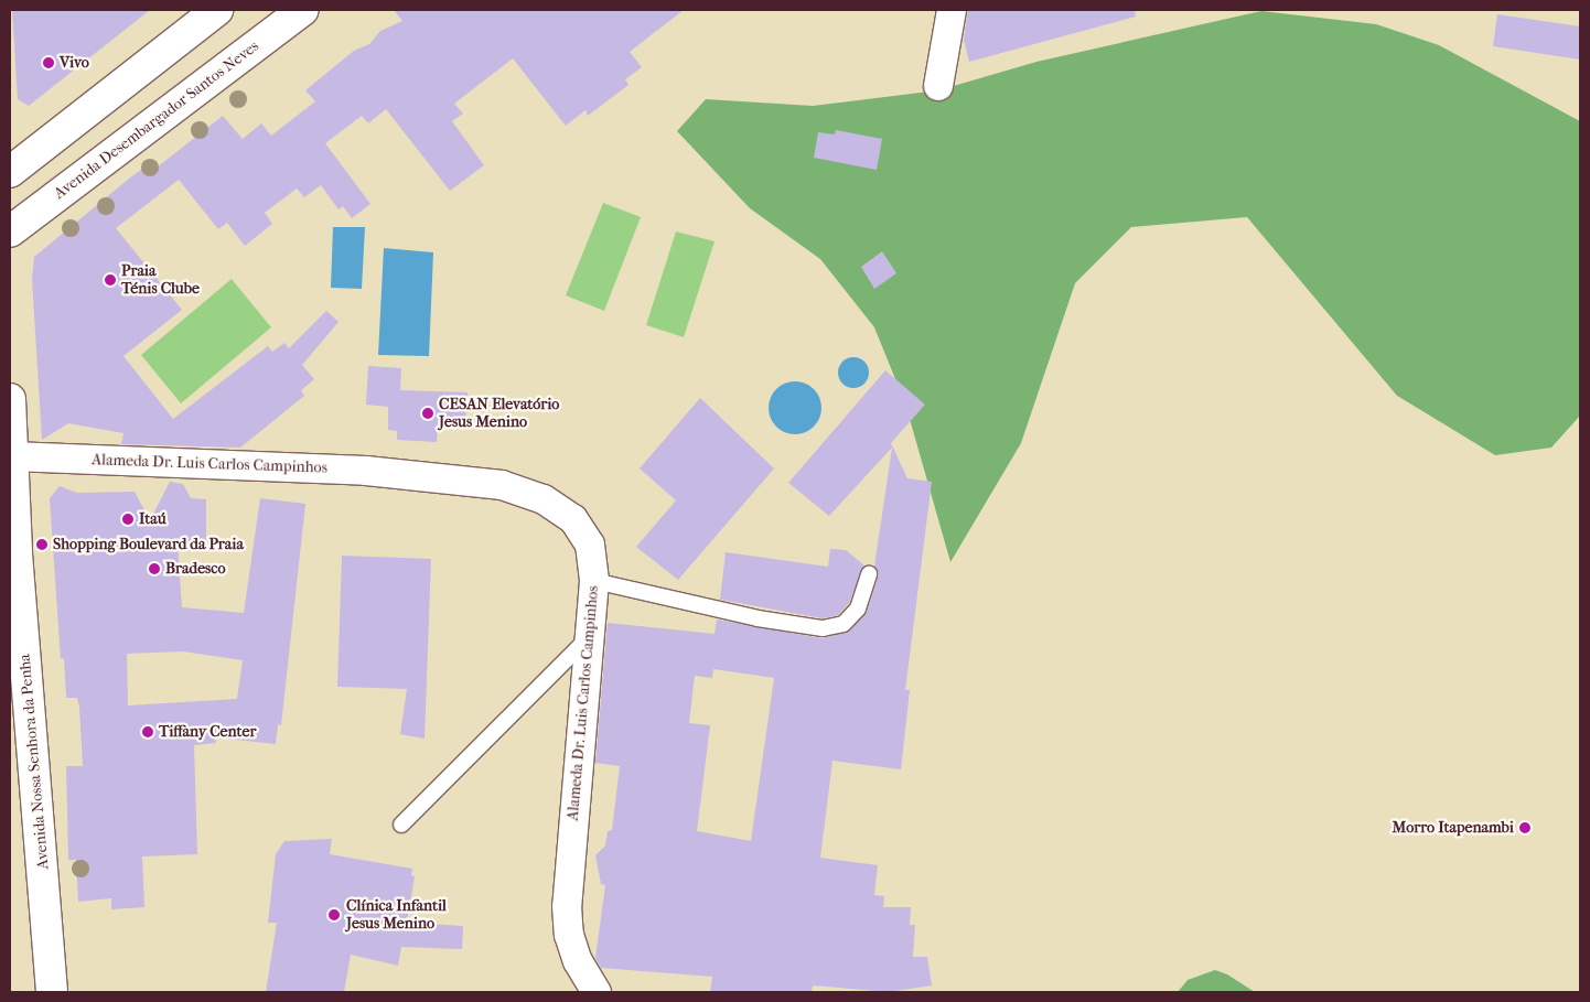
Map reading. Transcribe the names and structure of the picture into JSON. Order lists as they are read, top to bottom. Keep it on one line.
{"streets":{"main road":["Avenida Desembargador Santos Neves","Avenida Nossa Senhora da Penha"],"street":["Alameda Dr. Luis Carlos Campinhos"]},"crossings":[["Alameda Dr. Luis Carlos Campinhos","Avenida Nossa Senhora da Penha"]],"places":["Vivo","Praia Ténis Clube","CESAN Elevatório Jesus Menino","Itaú","Shopping Boulevard da Praia","Bradesco","Tiffany Center","Morro Itapenambi","Clínica Infantil Jesus Menino"]}
